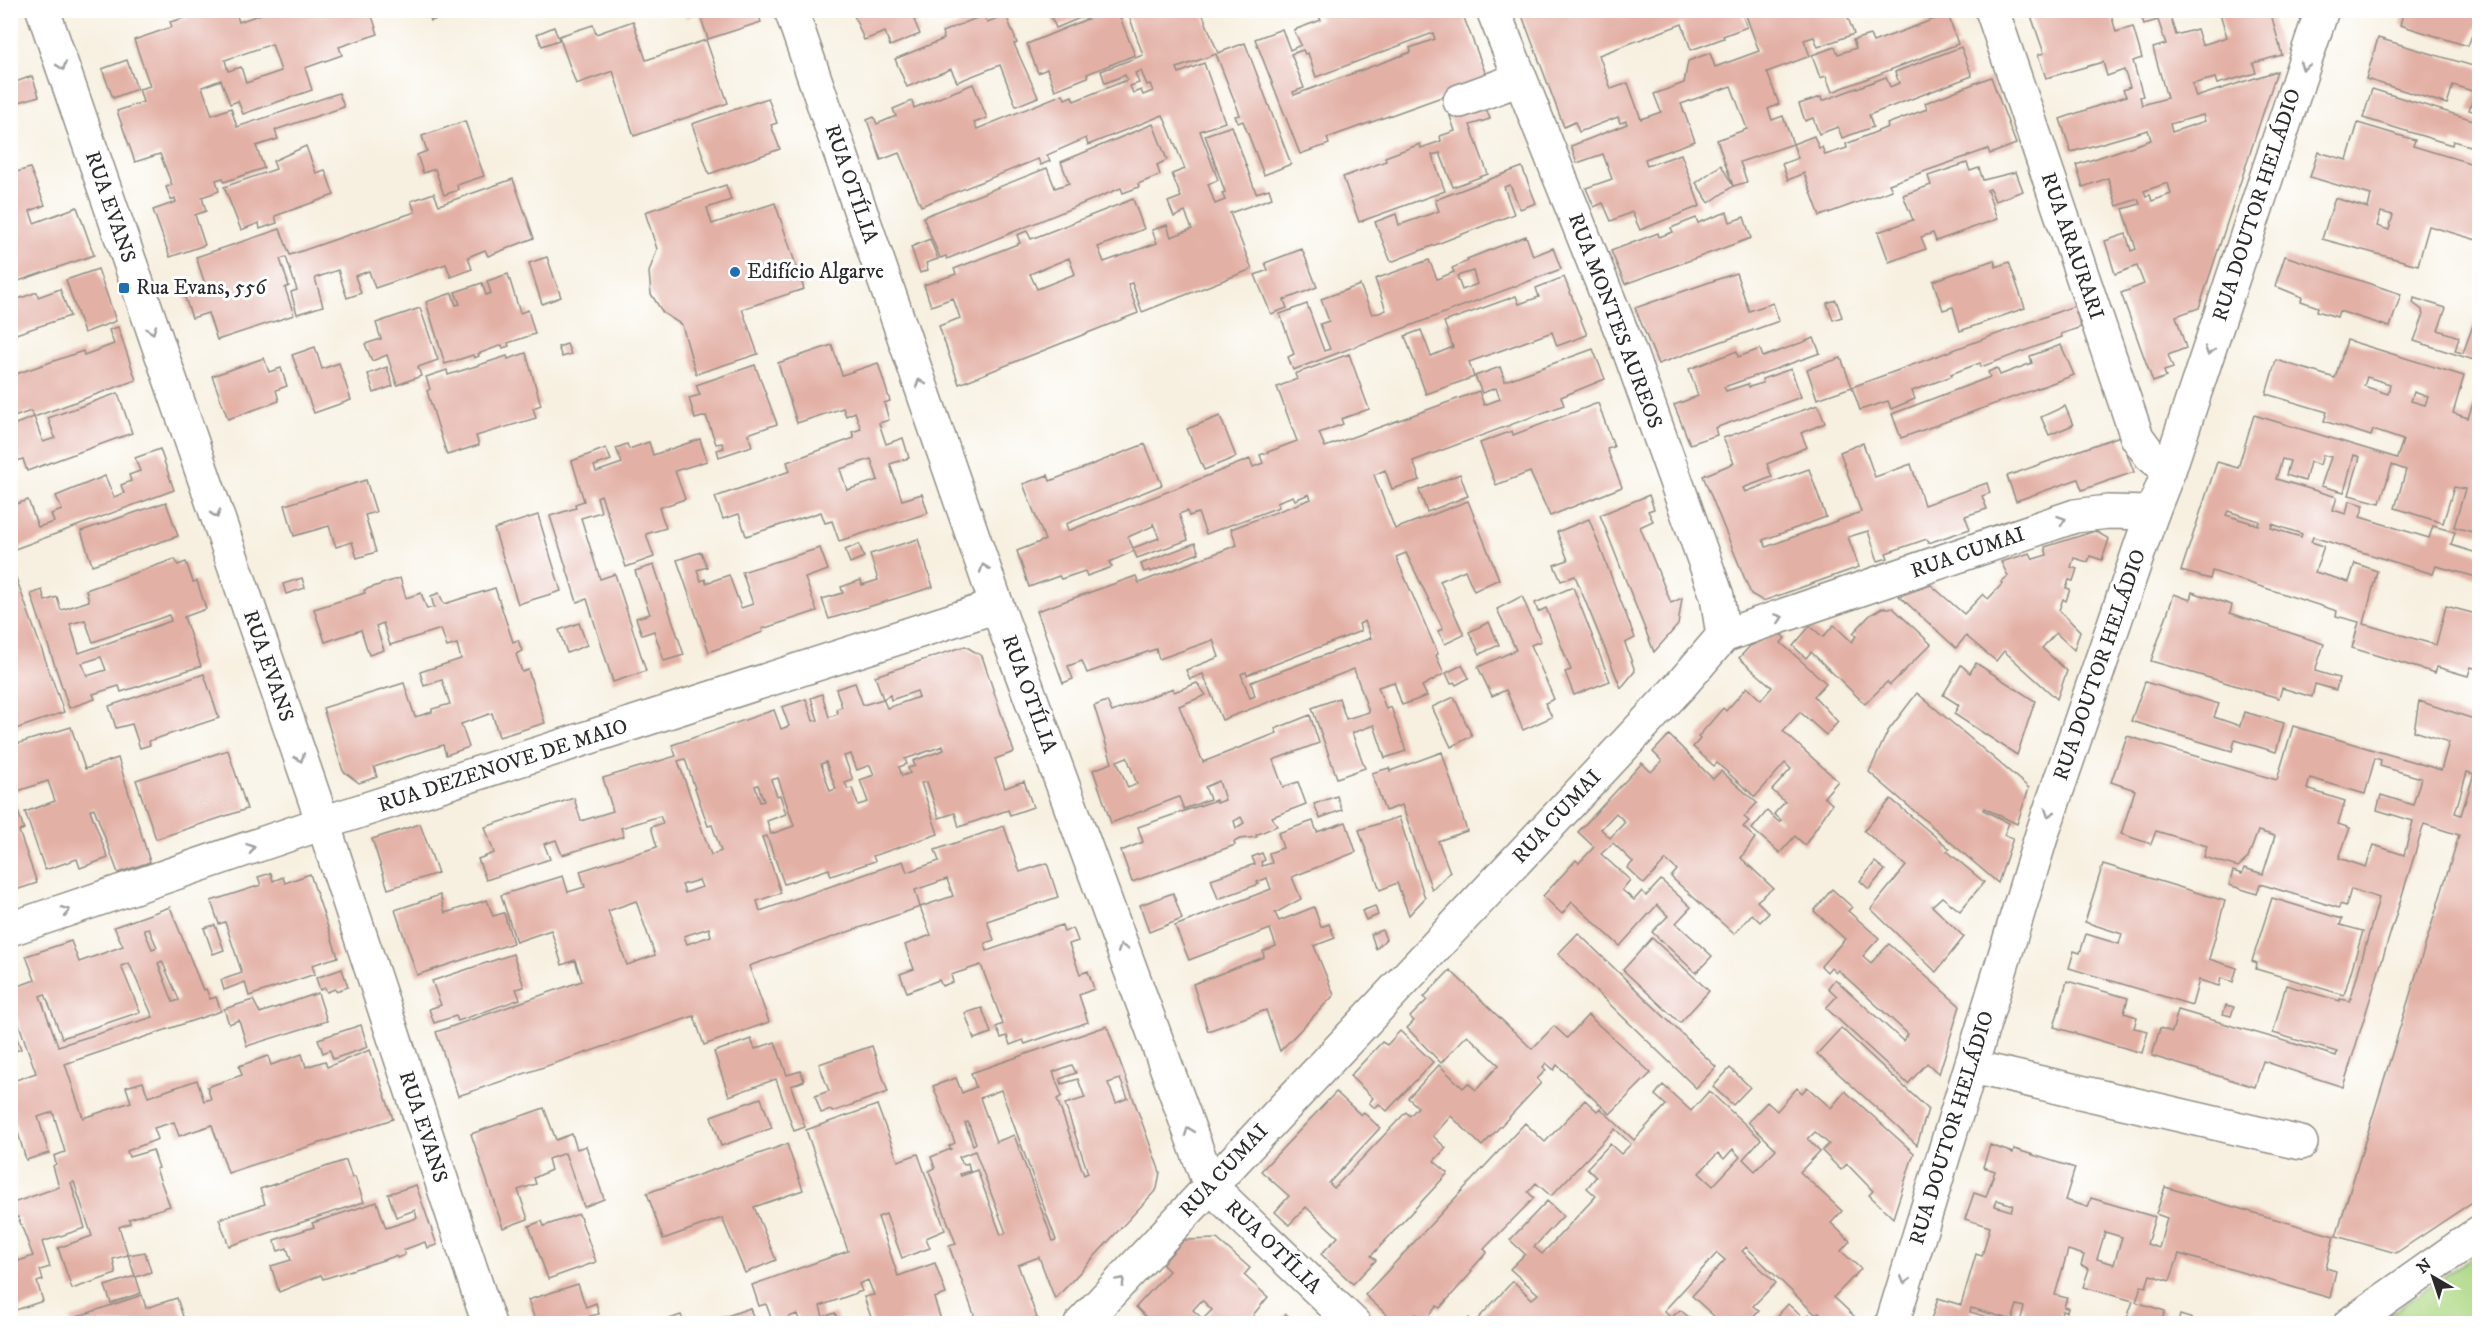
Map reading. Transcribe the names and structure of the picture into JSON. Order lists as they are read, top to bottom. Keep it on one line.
{"streets":{"street":["RUA OTÍLIA","RUA DOUTOR HELÁDIO","RUA EVANS","RUA ARAURARI","RUA MONTES AUREOS","RUA CUMAI","RUA DEZENOVE DE MAIO"]},"crossings":[["RUA OTÍLIA","RUA CUMAI"],["RUA OTÍLIA","RUA DEZENOVE DE MAIO"],["RUA DOUTOR HELÁDIO","RUA ARAURARI"],["RUA DOUTOR HELÁDIO","RUA CUMAI"],["RUA EVANS","RUA DEZENOVE DE MAIO"],["RUA MONTES AUREOS","RUA CUMAI"]],"one_way":["RUA OTÍLIA","RUA DOUTOR HELÁDIO","RUA EVANS","RUA CUMAI"],"places":{"other":["Edifício Algarve"],"transit":["Rua Evans, 556"]},"north":"top left"}
